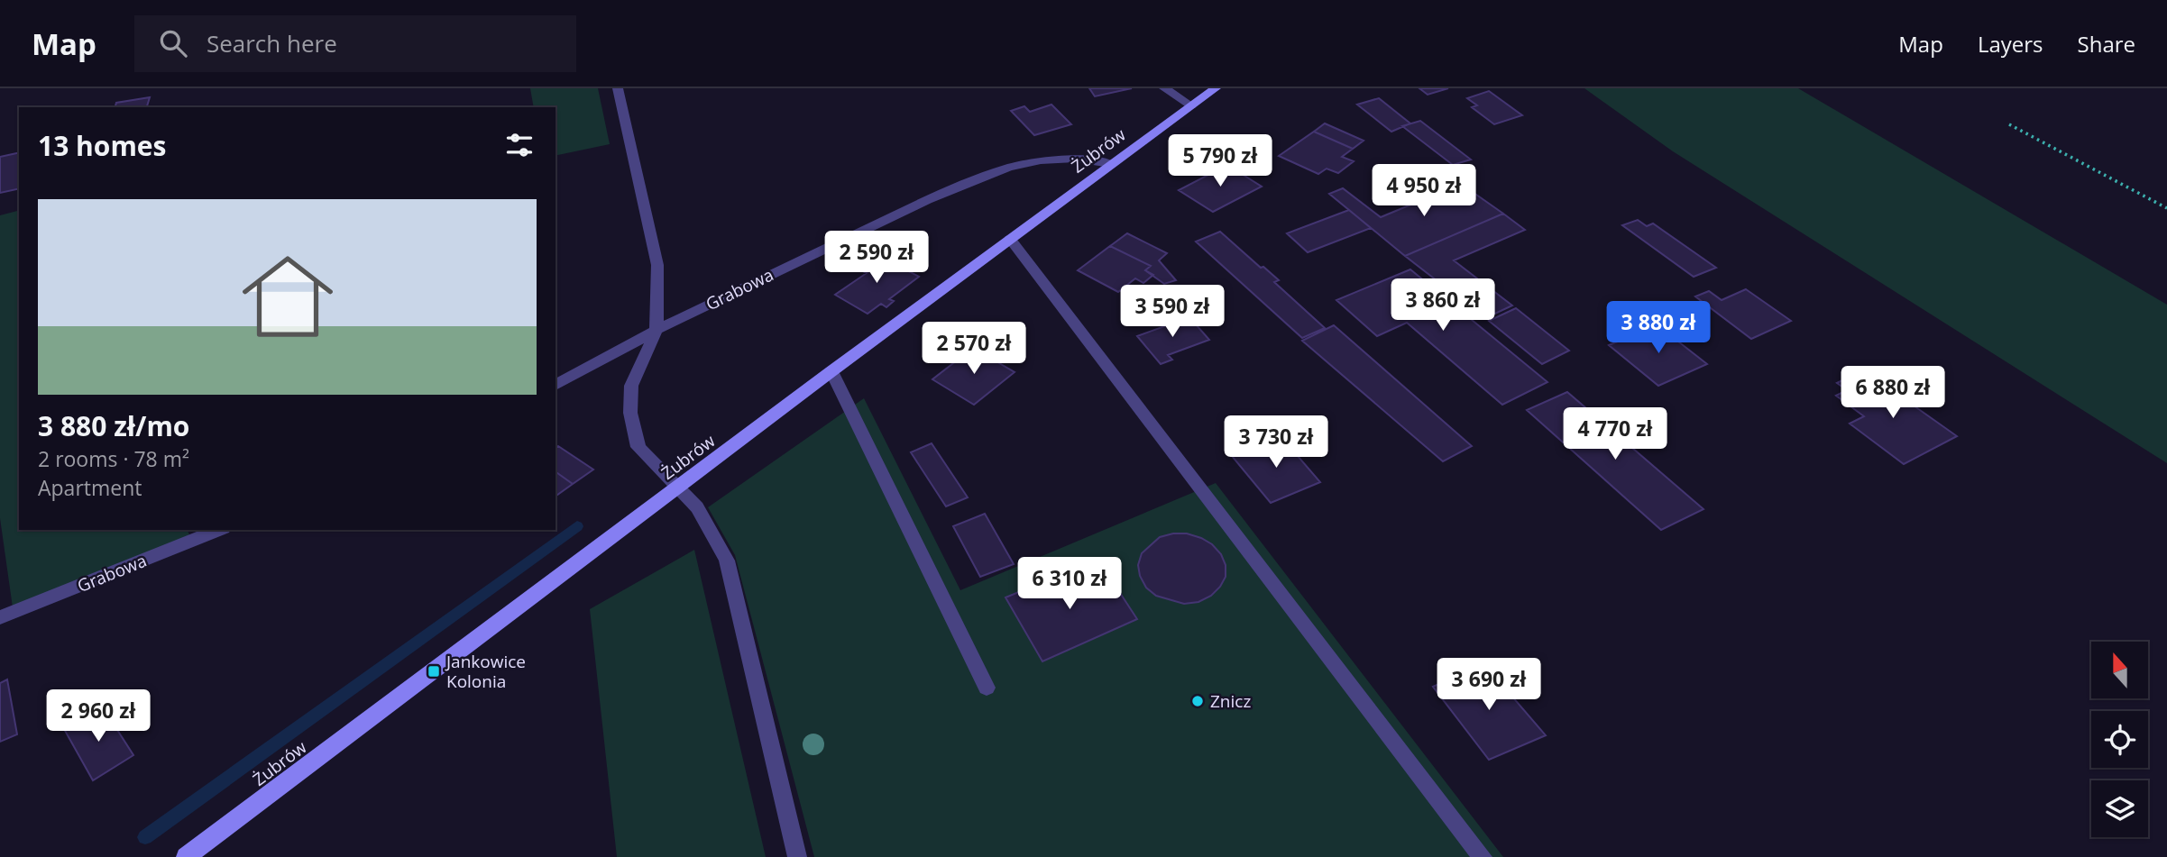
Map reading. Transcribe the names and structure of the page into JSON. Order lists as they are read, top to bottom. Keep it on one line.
{"streets":{"main road":["Żubrów"],"street":["Grabowa"]},"crossings":[["Żubrów","Grabowa"]],"places":{"transit":["Jankowice Kolonia"],"other":["Znicz"]},"north":"top","page":{"header":"Map","search":"Search here","nav":["Map","Layers","Share"],"heading":"13 homes","price":["5 790 zł","4 950 zł","2 590 zł","3 860 zł","3 590 zł","3 880 zł","2 570 zł","6 880 zł","4 770 zł","3 730 zł","6 310 zł","3 690 zł","2 960 zł"],"list":[{"name":"3 880 zł/mo","note":"2 rooms · 78 m² · Apartment"}]}}
